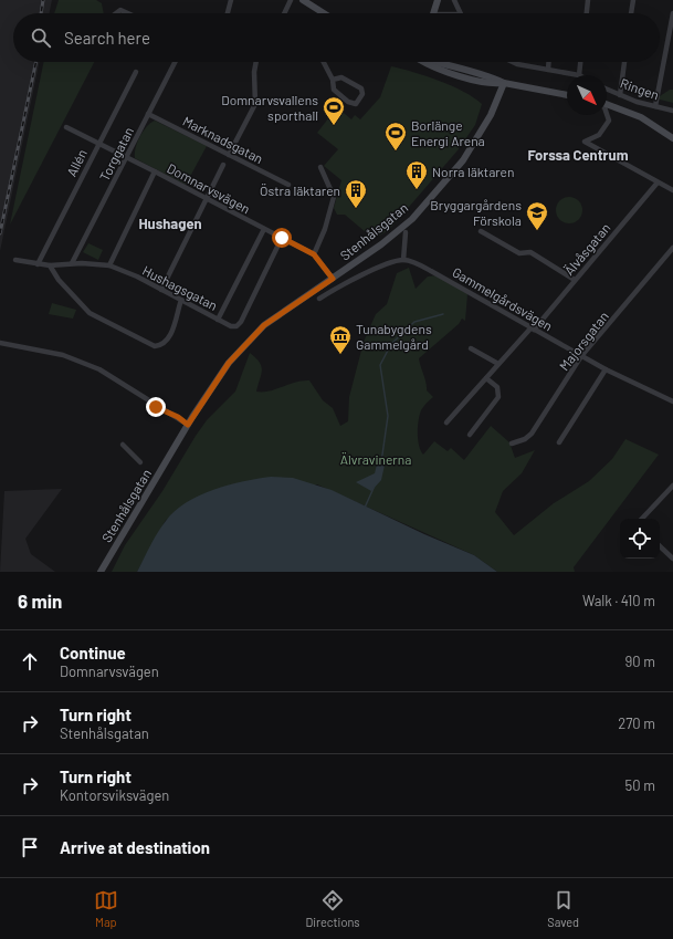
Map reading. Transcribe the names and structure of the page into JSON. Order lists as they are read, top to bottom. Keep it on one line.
{"streets":{"street":["Ringen","Marknadsgatan","Torggatan","Allén","Domnarvsvägen","Stenhålsgatan","Älvåsgatan","Hushagsgatan","Gammelgårdsvägen","Majorsgatan"]},"crossings":[["Marknadsgatan","Torggatan"],["Torggatan","Domnarvsvägen"],["Torggatan","Hushagsgatan"],["Allén","Domnarvsvägen"],["Allén","Hushagsgatan"],["Domnarvsvägen","Stenhålsgatan"],["Domnarvsvägen","Hushagsgatan"],["Älvåsgatan","Gammelgårdsvägen"],["Gammelgårdsvägen","Majorsgatan"]],"districts":["Forssa Centrum","Hushagen"],"parks":["Älvravinerna"],"places":{"sports":["Domnarvsvallens sporthall","Borlänge Energi Arena"],"building":["Norra läktaren","Östra läktaren"],"school or university":["Bryggargårdens Förskola"],"museum":["Tunabygdens Gammelgård"]},"north":"bottom right","page":{"search":"Search here","heading":["6 min","Walk · 410 m"],"list":[["Continue","Domnarvsvägen","90 m"],["Turn right","Stenhålsgatan","270 m"],["Turn right","Kontorsviksvägen","50 m"],"Arrive at destination"],"nav":["Map","Directions","Saved"]}}
